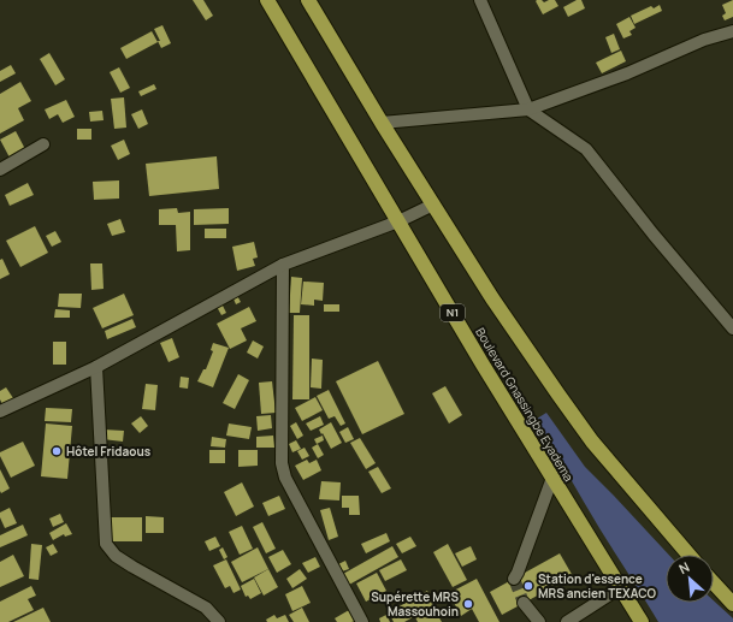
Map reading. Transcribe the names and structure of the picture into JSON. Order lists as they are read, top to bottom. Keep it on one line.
{"streets":{"highway":["N1","Boulevard Gnassingbe Eyadema"]},"places":["Hôtel Fridaous","Station d'essence MRS ancien TEXACO","Supérette MRS Massouhoin"],"north":"top left"}
